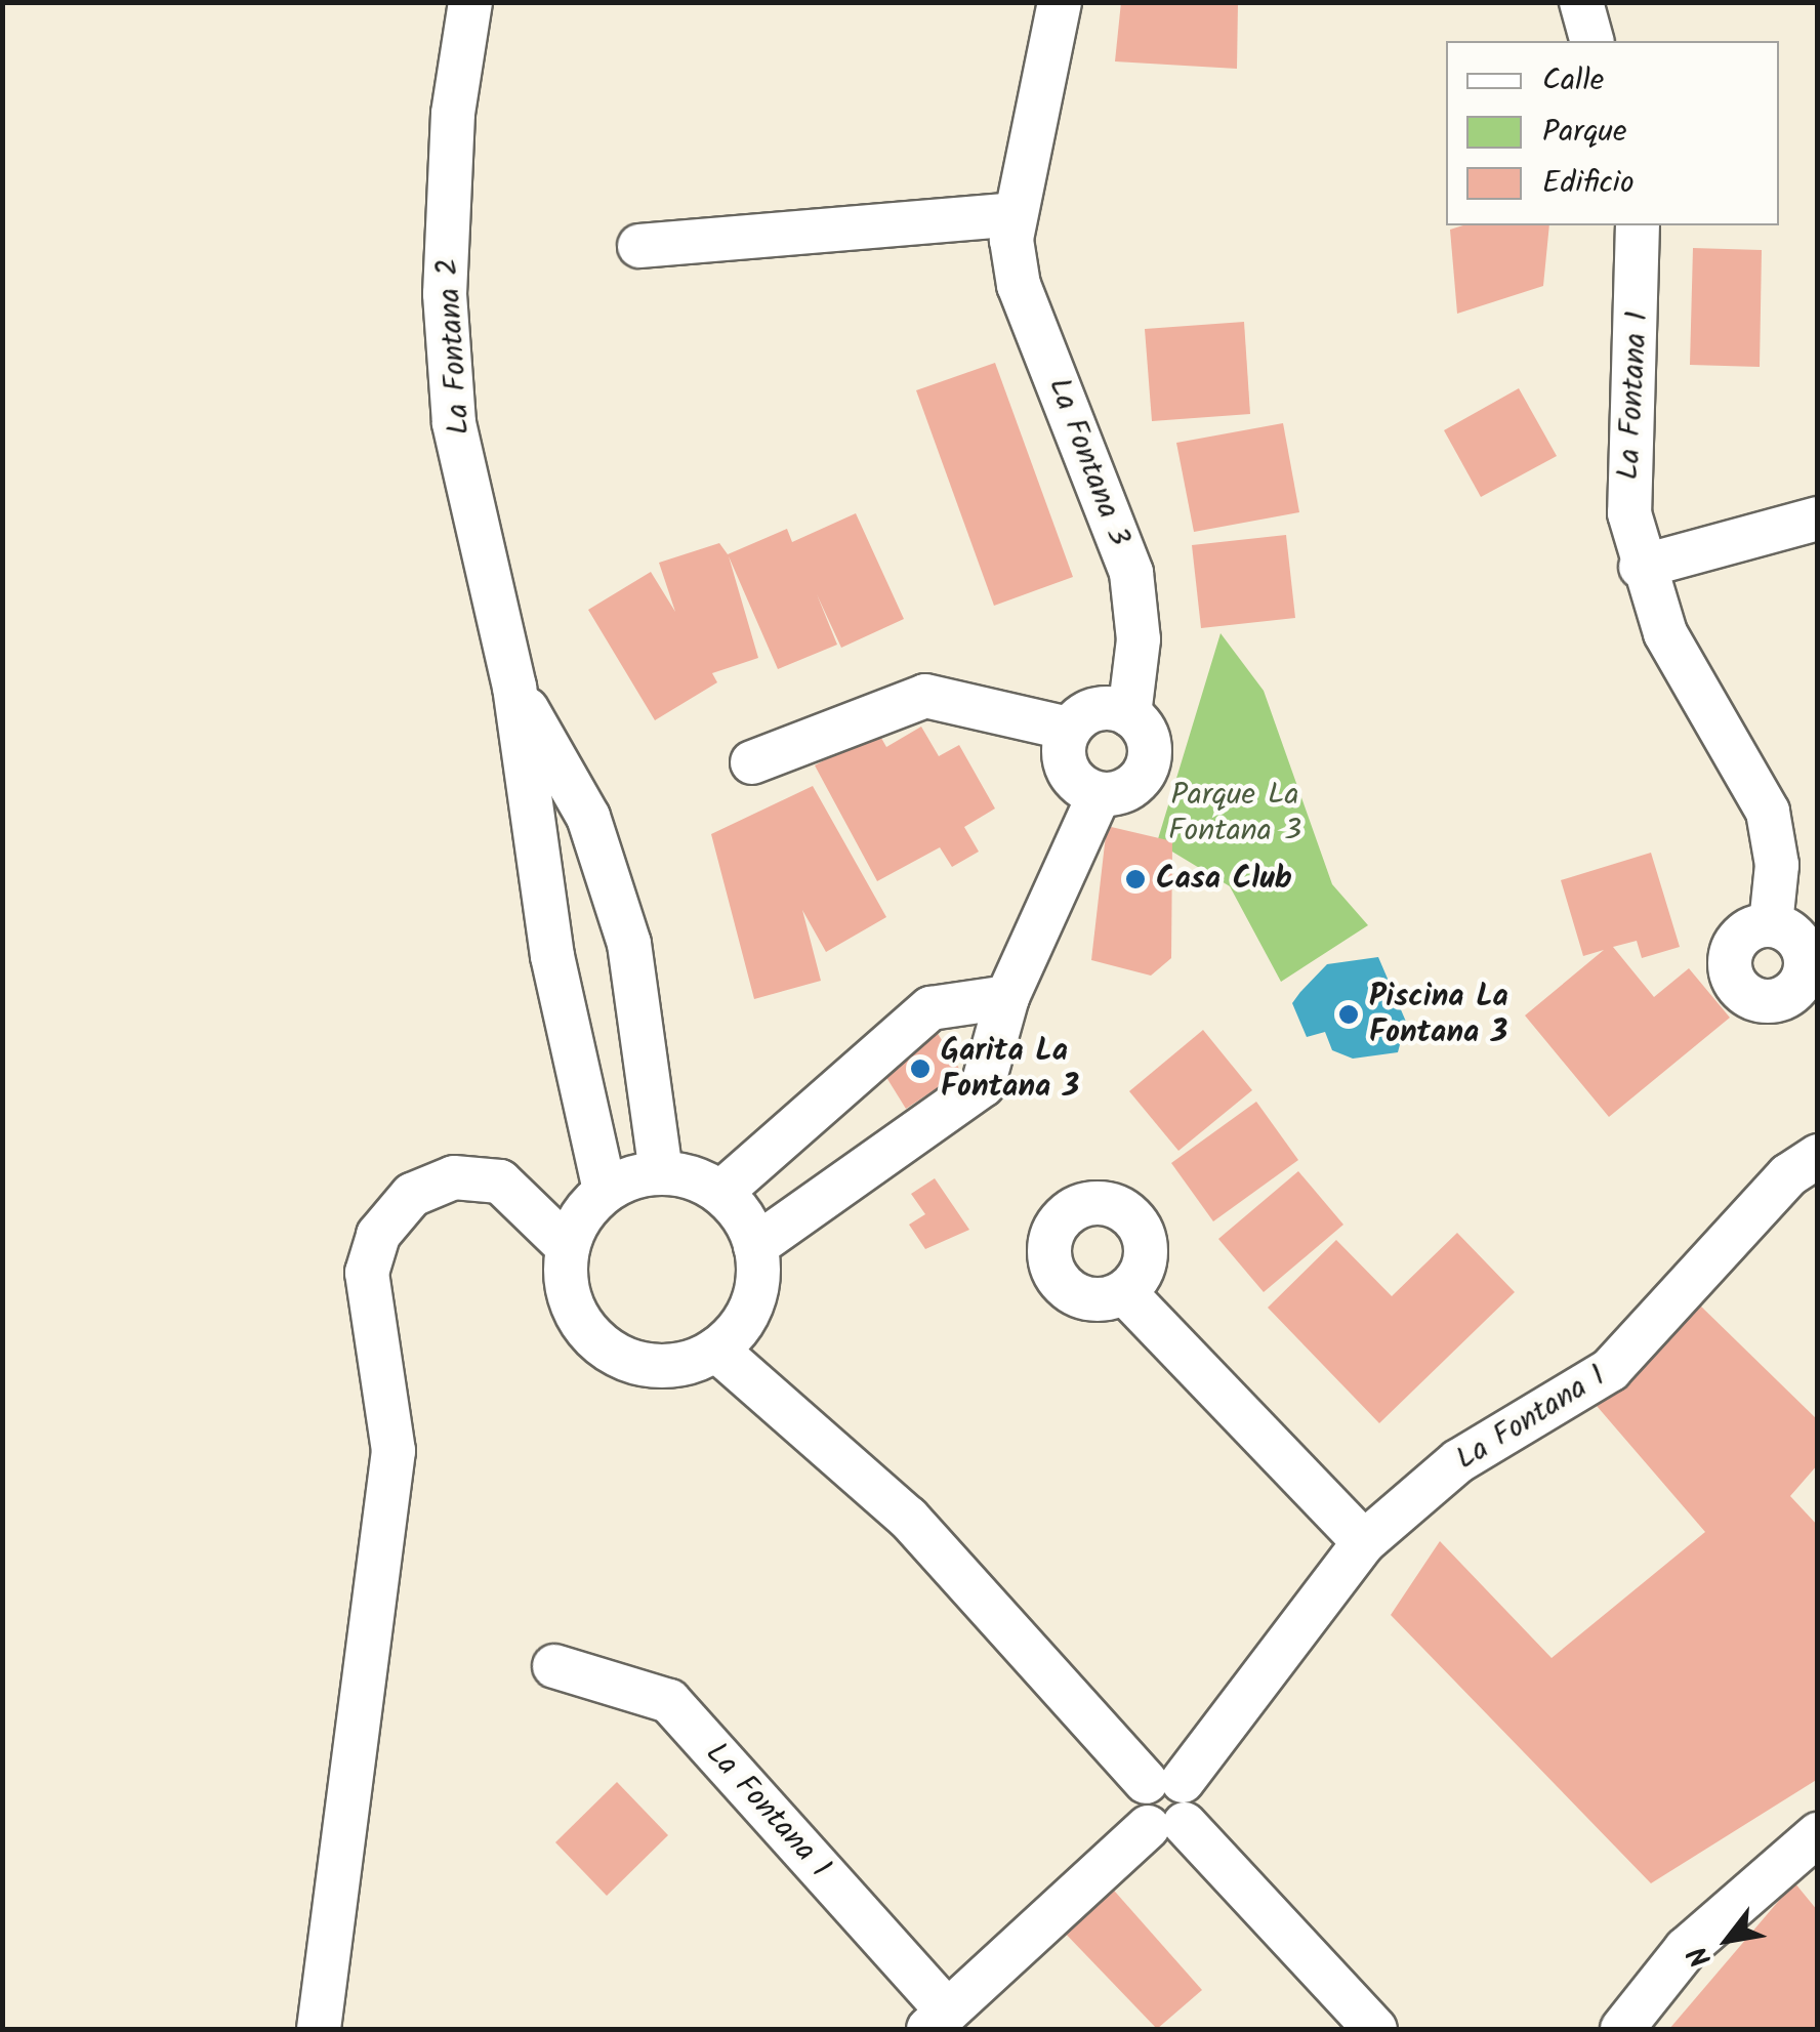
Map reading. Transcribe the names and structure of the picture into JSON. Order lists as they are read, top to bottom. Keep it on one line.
{"streets":{"street":["La Fontana 2","La Fontana 1","La Fontana 3"]},"parks":["Parque La Fontana 3"],"places":["Casa Club","Piscina La Fontana 3","Garita La Fontana 3"],"legend":["Calle","Parque","Edificio"],"north":"bottom left"}
